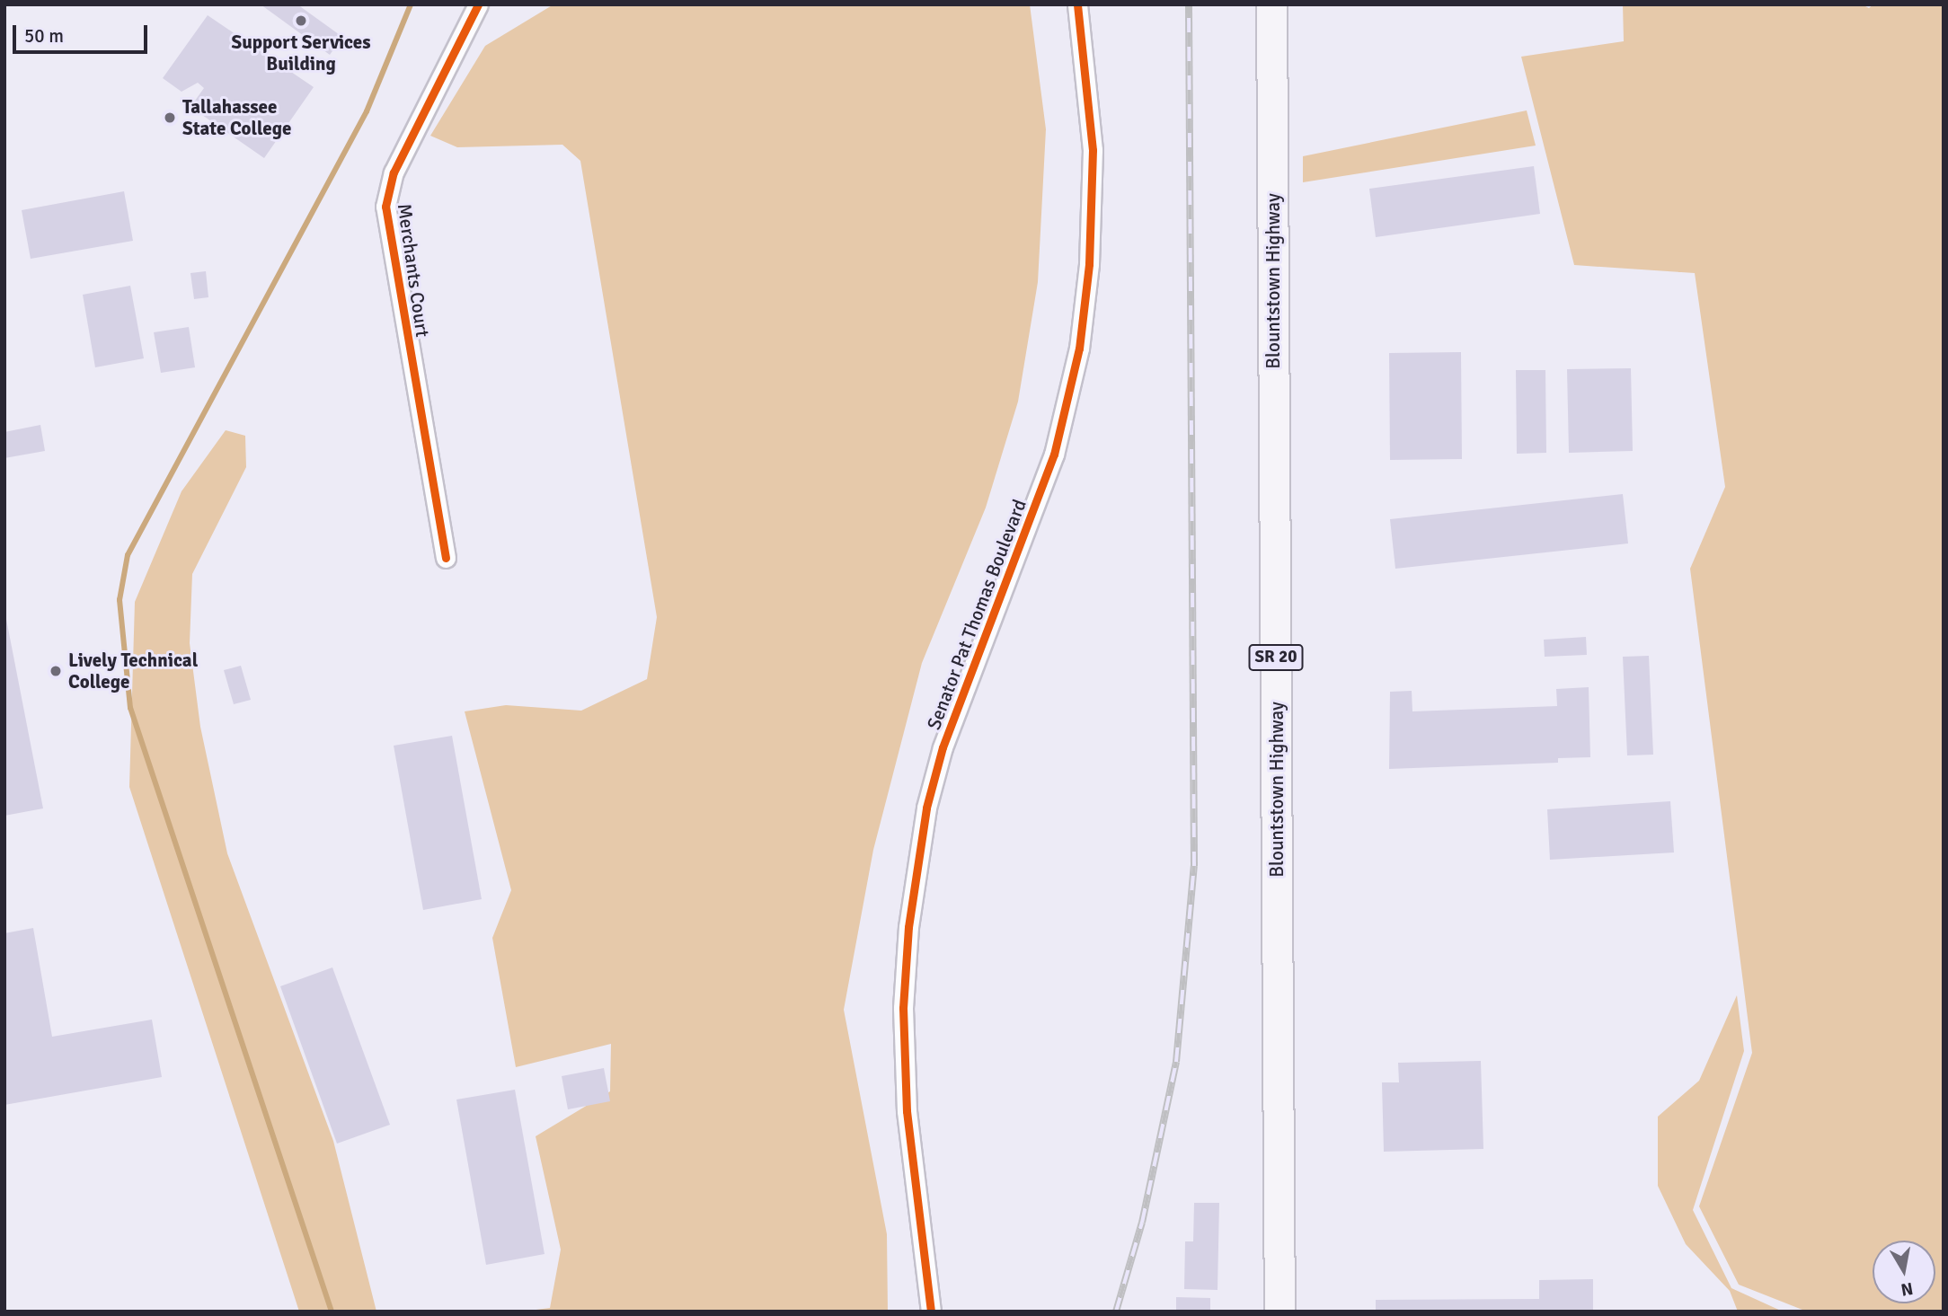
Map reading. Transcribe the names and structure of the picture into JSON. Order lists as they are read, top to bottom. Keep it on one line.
{"streets":{"main road":["Blountstown Highway","SR 20"],"street":["Merchants Court","Senator Pat Thomas Boulevard"]},"places":["Support Services Building","Tallahassee State College","Lively Technical College"],"scale_bar":"50 m","north":"bottom"}
